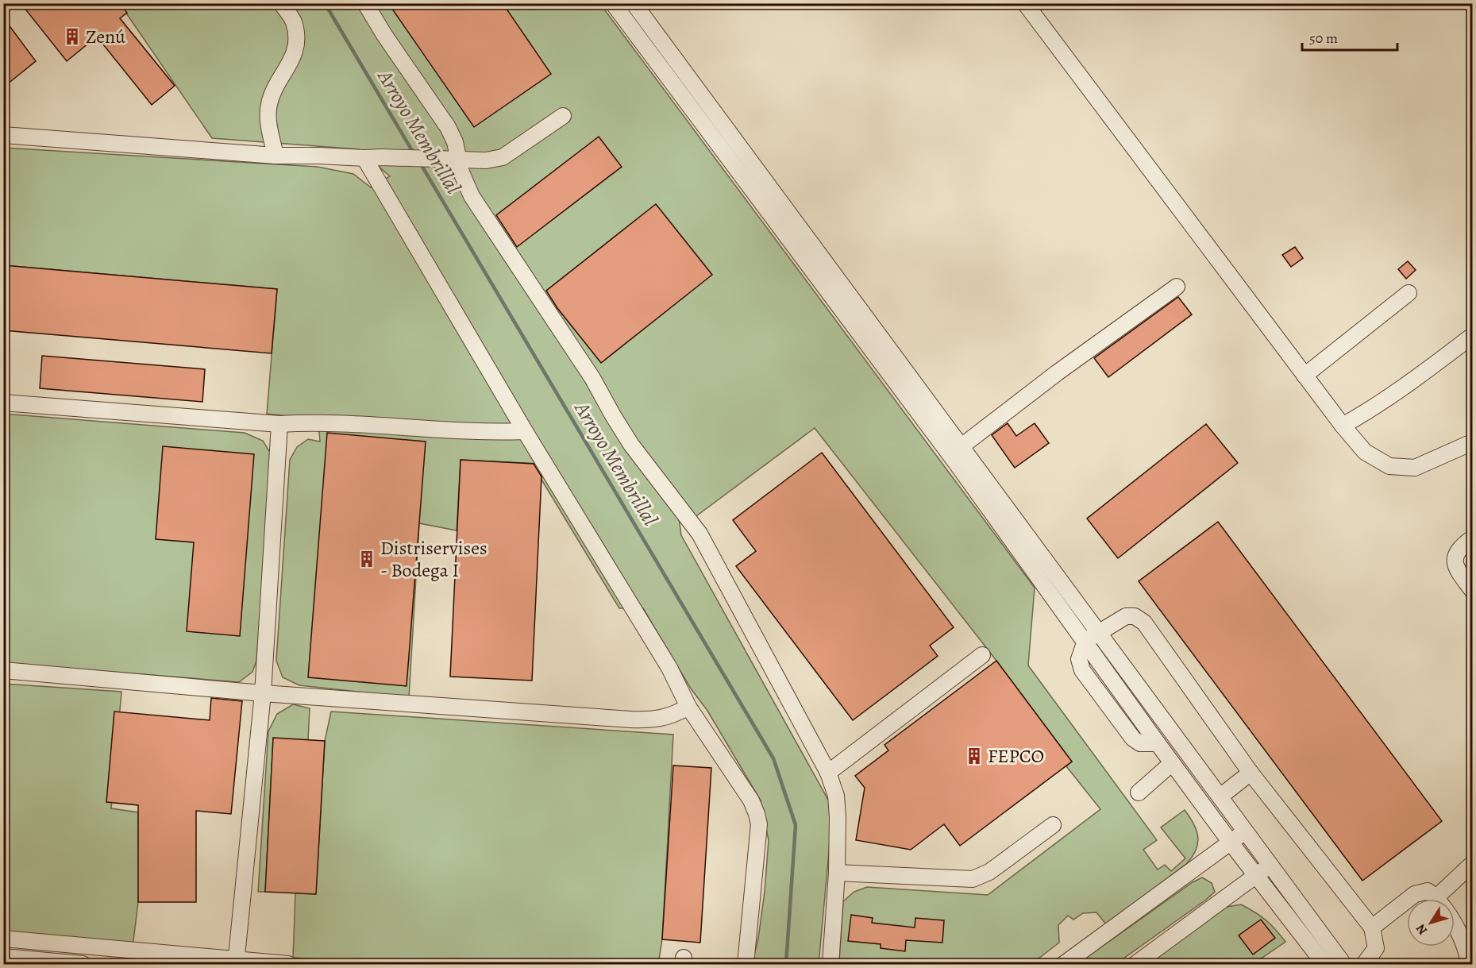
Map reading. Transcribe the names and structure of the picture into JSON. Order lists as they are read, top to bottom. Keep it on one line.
{"water":["Arroyo Membrillal"],"places":{"building":["Zenú","Distriservises - Bodega I","FEPCO"]},"scale_bar":"50 m","north":"bottom left"}
